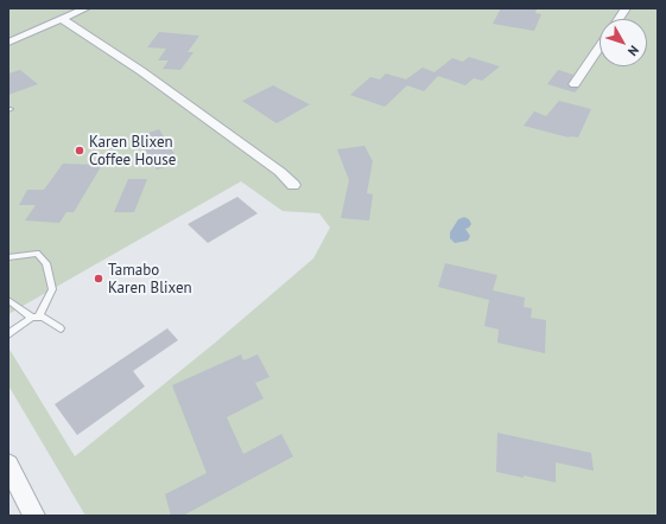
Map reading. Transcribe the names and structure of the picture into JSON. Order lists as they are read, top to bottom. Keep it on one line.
{"places":["Karen Blixen Coffee House","Tamabo Karen Blixen"],"north":"bottom right"}
